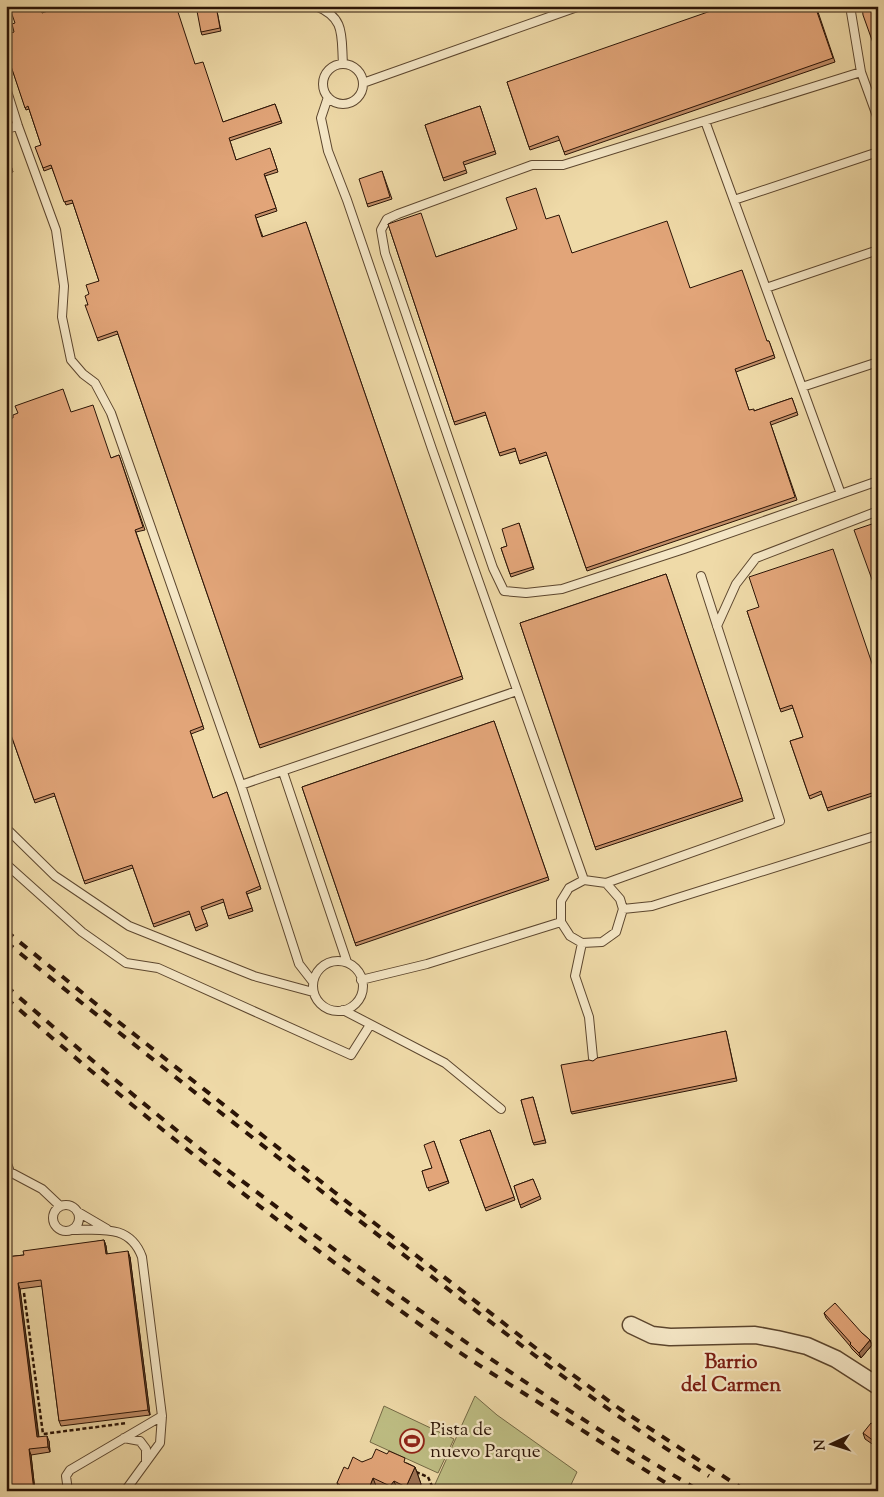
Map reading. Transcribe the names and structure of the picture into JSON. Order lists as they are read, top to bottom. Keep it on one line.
{"districts":["Barrio del Carmen"],"places":{"sports":["Pista de nuevo Parque"]},"north":"left"}
